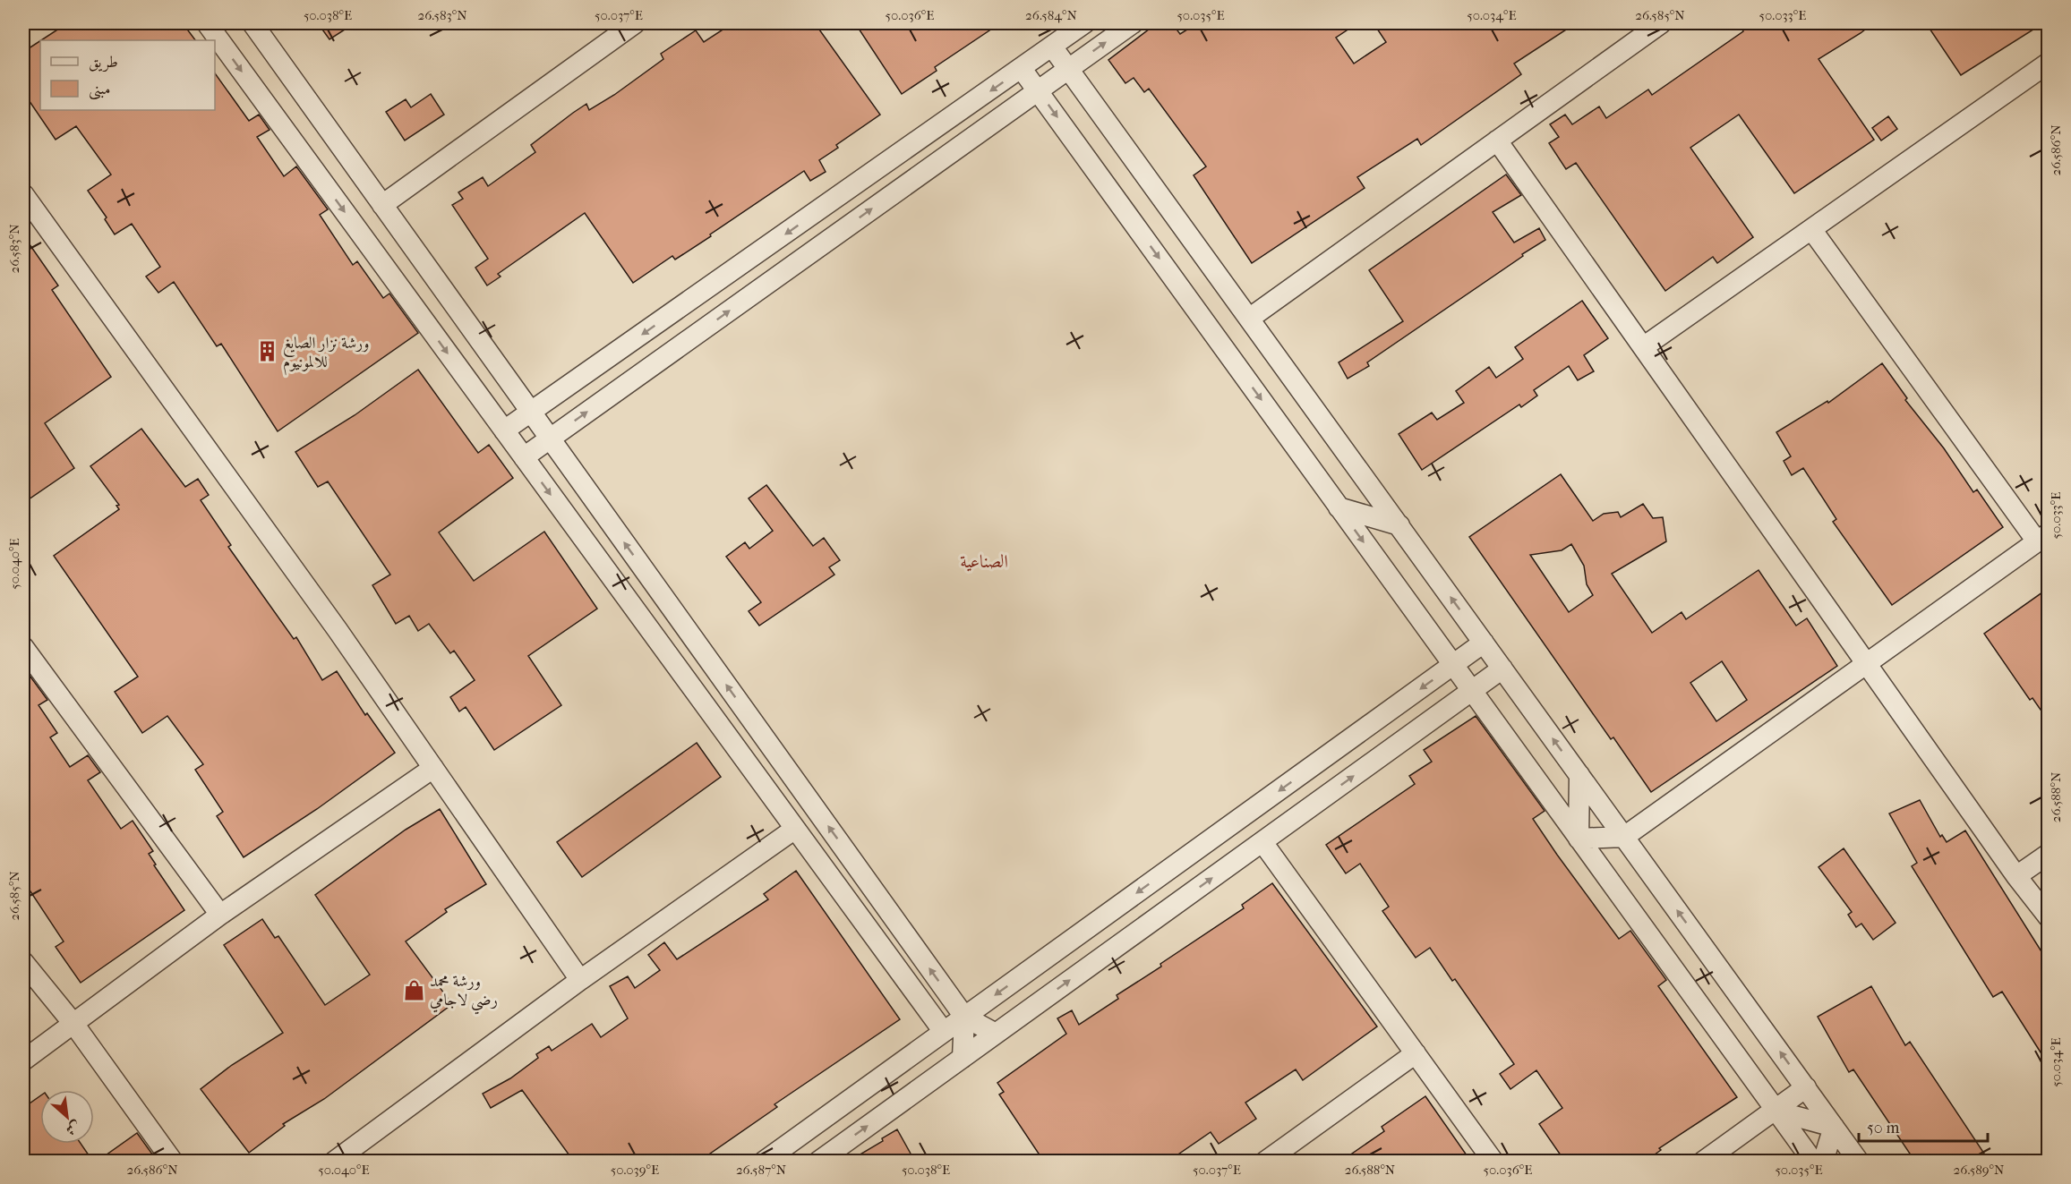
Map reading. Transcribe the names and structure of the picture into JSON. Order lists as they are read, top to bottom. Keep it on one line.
{"districts":["الصناعية"],"places":{"building":["ورشة نزار الصايغ للالمونيوم"],"shop":["ورشة محمد رضي لاجامي"]},"legend":["طريق","مبنى"],"scale_bar":"50 m","north":"bottom right","coordinates":["50.038°E","26.583°N","50.037°E","50.036°E","26.584°N","50.035°E","50.034°E","26.585°N","50.033°E","26.586°N","50.040°E","26.588°N","50.039°E","26.587°N","26.589°N"]}
